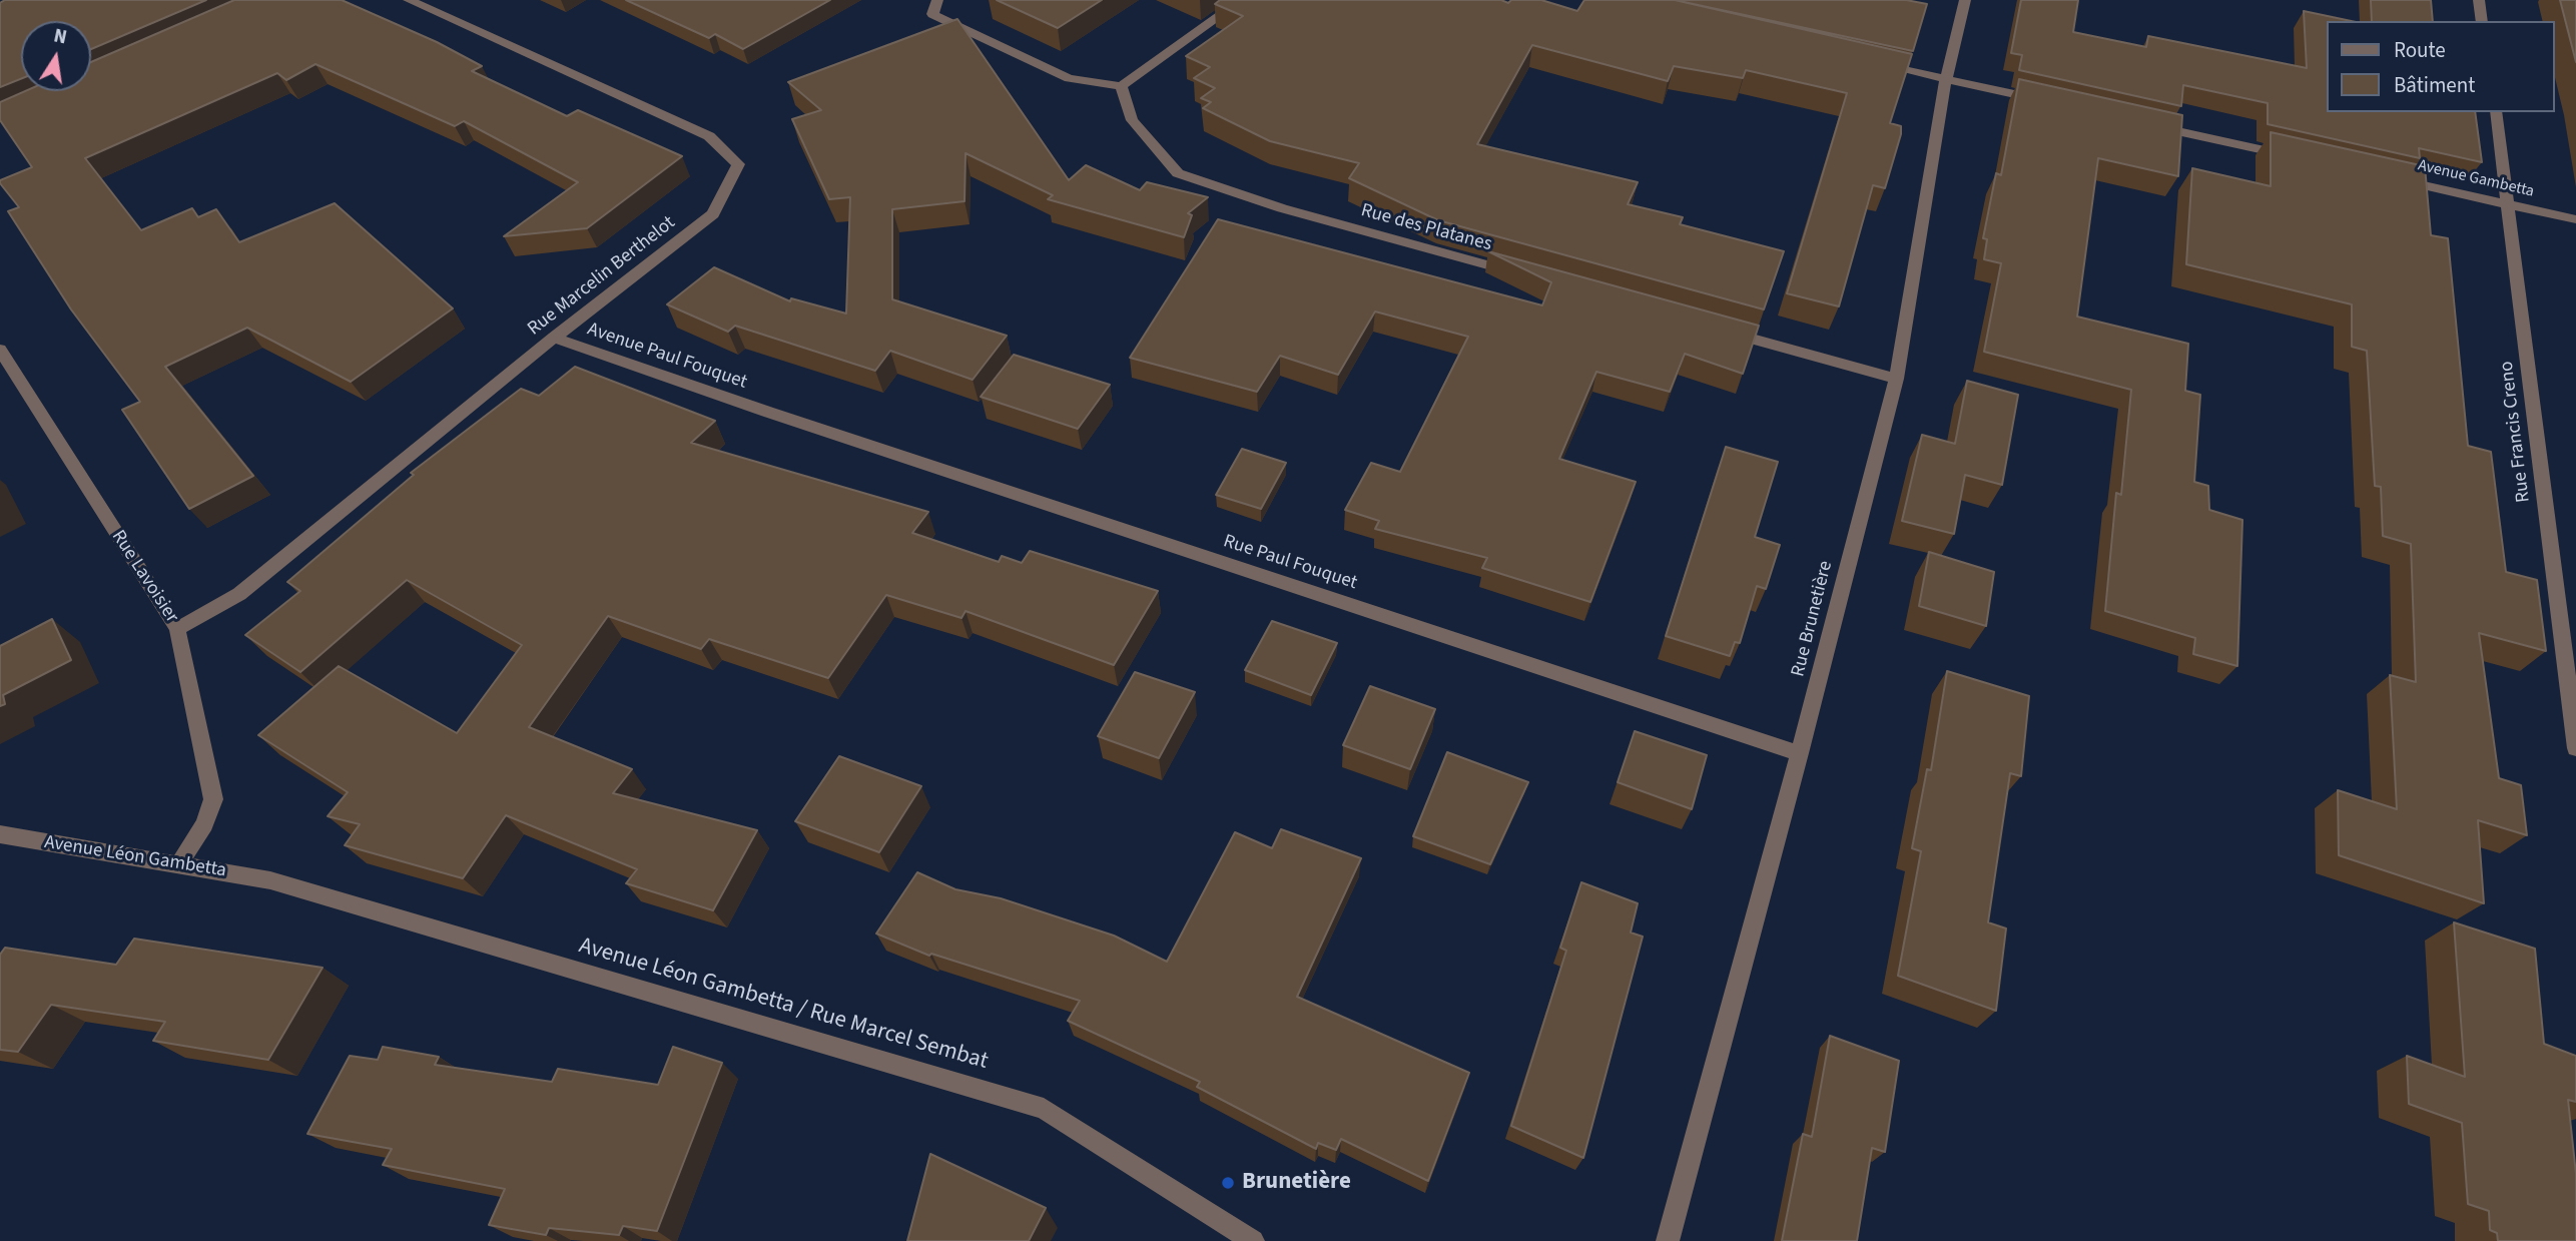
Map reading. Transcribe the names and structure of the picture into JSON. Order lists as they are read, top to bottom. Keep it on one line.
{"streets":{"street":["Avenue Gambetta","Rue des Platanes","Rue Marcelin Berthelot","Avenue Paul Fouquet","Rue Francis Creno","Rue Paul Fouquet","Rue Lavoisier","Rue Brunetière","Avenue Léon Gambetta","Avenue Léon Gambetta / Rue Marcel Sembat"]},"crossings":[["Avenue Gambetta","Rue Francis Creno"],["Rue Marcelin Berthelot","Avenue Paul Fouquet"],["Rue Marcelin Berthelot","Rue Lavoisier"],["Avenue Paul Fouquet","Rue Paul Fouquet"],["Rue Paul Fouquet","Rue Brunetière"],["Rue Lavoisier","Avenue Léon Gambetta"],["Avenue Léon Gambetta","Avenue Léon Gambetta / Rue Marcel Sembat"]],"places":["Brunetière"],"legend":["Route","Bâtiment"],"north":"top"}
